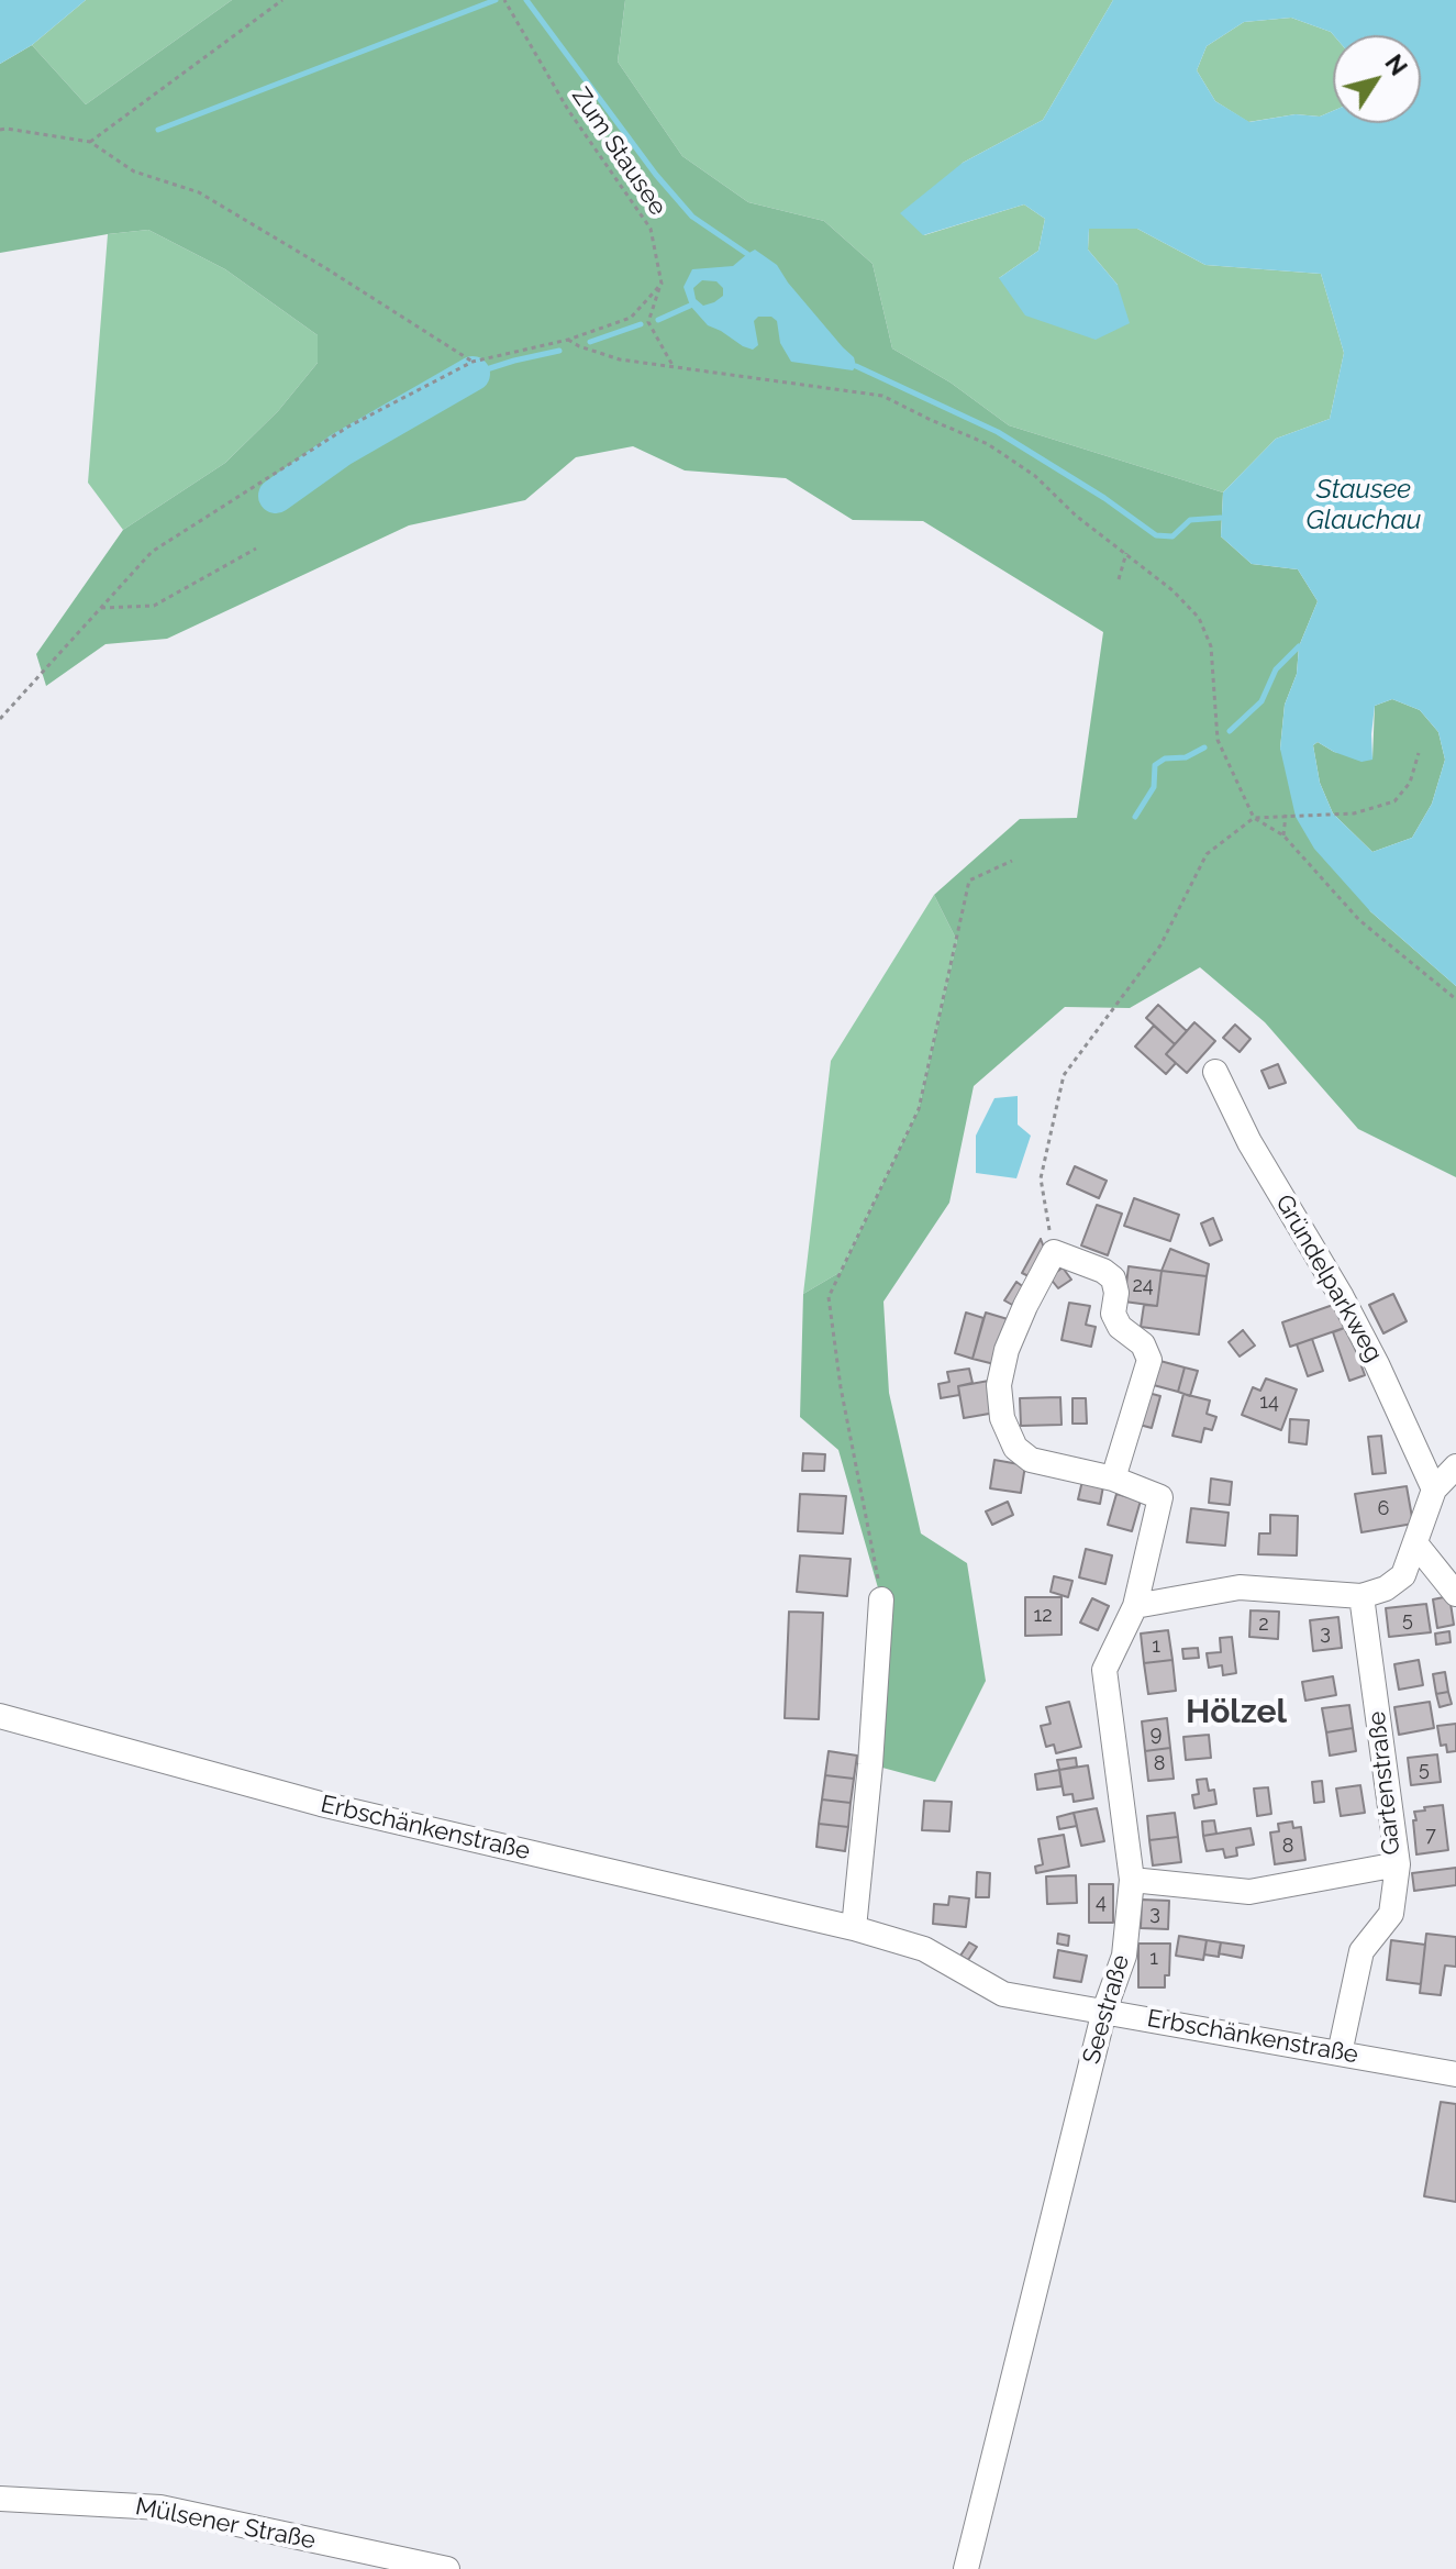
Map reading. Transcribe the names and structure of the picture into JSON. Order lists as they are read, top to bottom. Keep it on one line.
{"streets":{"street":["Gründelparkweg","Gartenstraße","Erbschänkenstraße","Seestraße","Mülsener Straße"],"path":["Zum Stausee"]},"crossings":[["Gartenstraße","Seestraße"],["Erbschänkenstraße","Seestraße"]],"districts":["Hölzel"],"water":["Stausee Glauchau"],"house_numbers":["24","14","6","12","5","2","3","1","9","8","5","7","8","4","3","1"],"north":"top right"}
